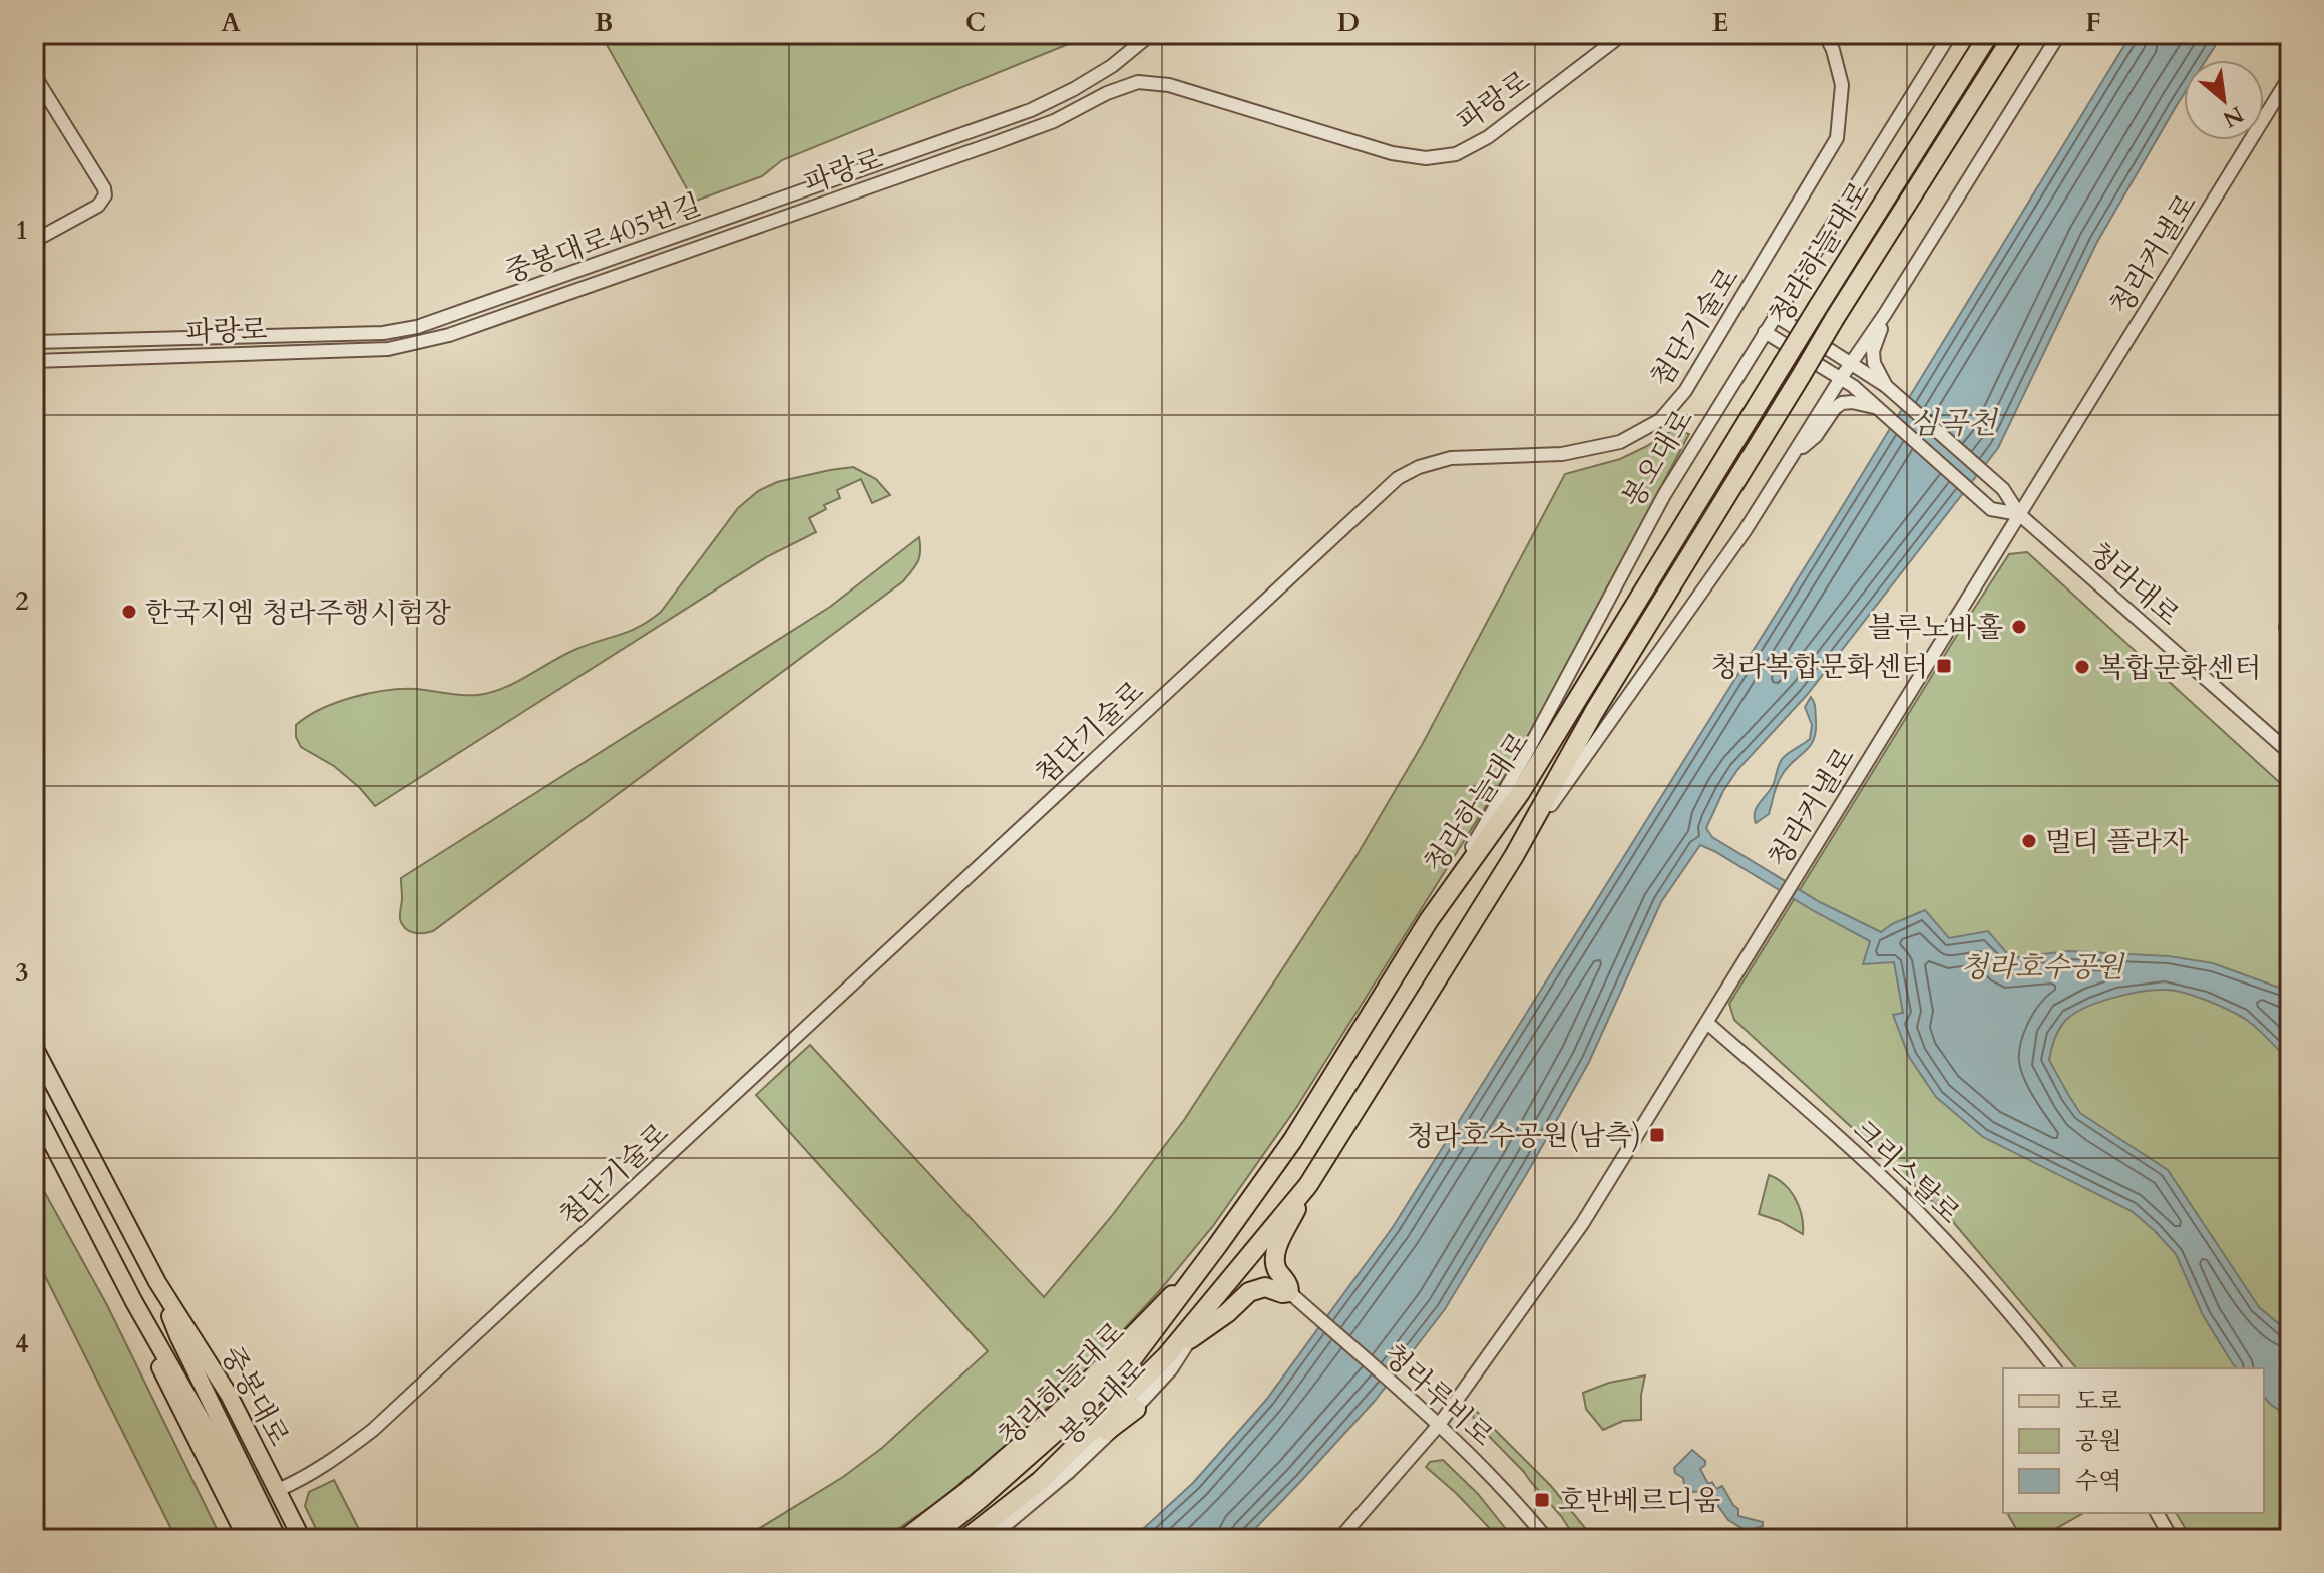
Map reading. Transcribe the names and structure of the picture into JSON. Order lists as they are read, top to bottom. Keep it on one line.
{"streets":{"highway":["청라하늘대로"],"main road":["봉오대로","중봉대로"],"street":["파랑로","중봉대로405번길","청라커낼로","첨단기술로","청라대로","크리스탈로","청라루비로"]},"crossings":[["청라하늘대로","봉오대로"],["청라커낼로","청라대로"],["청라커낼로","크리스탈로"],["청라커낼로","청라루비로"],["첨단기술로","중봉대로"]],"water":["심곡천"],"parks":["청라호수공원"],"places":{"other":["한국지엠 청라주행시험장","블루노바홀","복합문화센터","멀티 플라자"],"transit":["청라복합문화센터","청라호수공원(남측)","호반베르디움"]},"legend":["도로","공원","수역"],"north":"bottom right","grid":{"columns":["A","B","C","D","E","F"],"rows":["1","2","3","4"]}}
